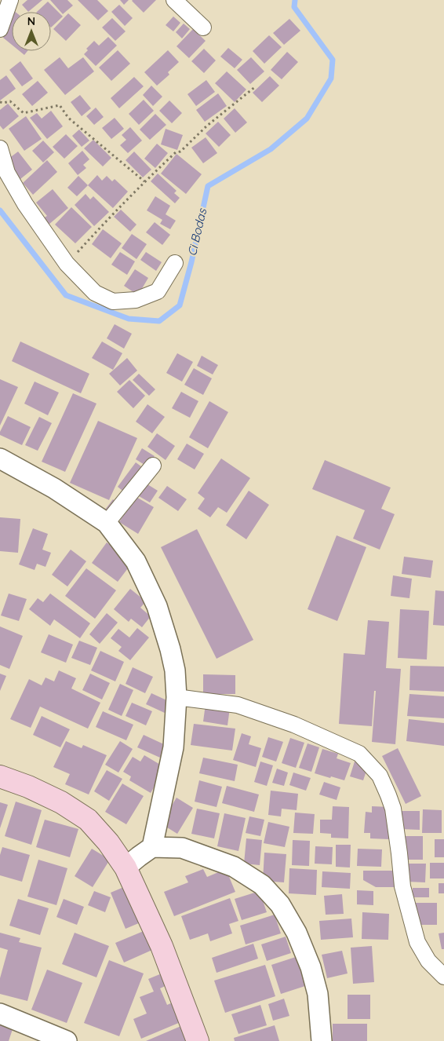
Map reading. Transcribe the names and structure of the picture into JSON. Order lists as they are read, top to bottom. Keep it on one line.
{"water":["Ci Bodas"],"north":"top"}
